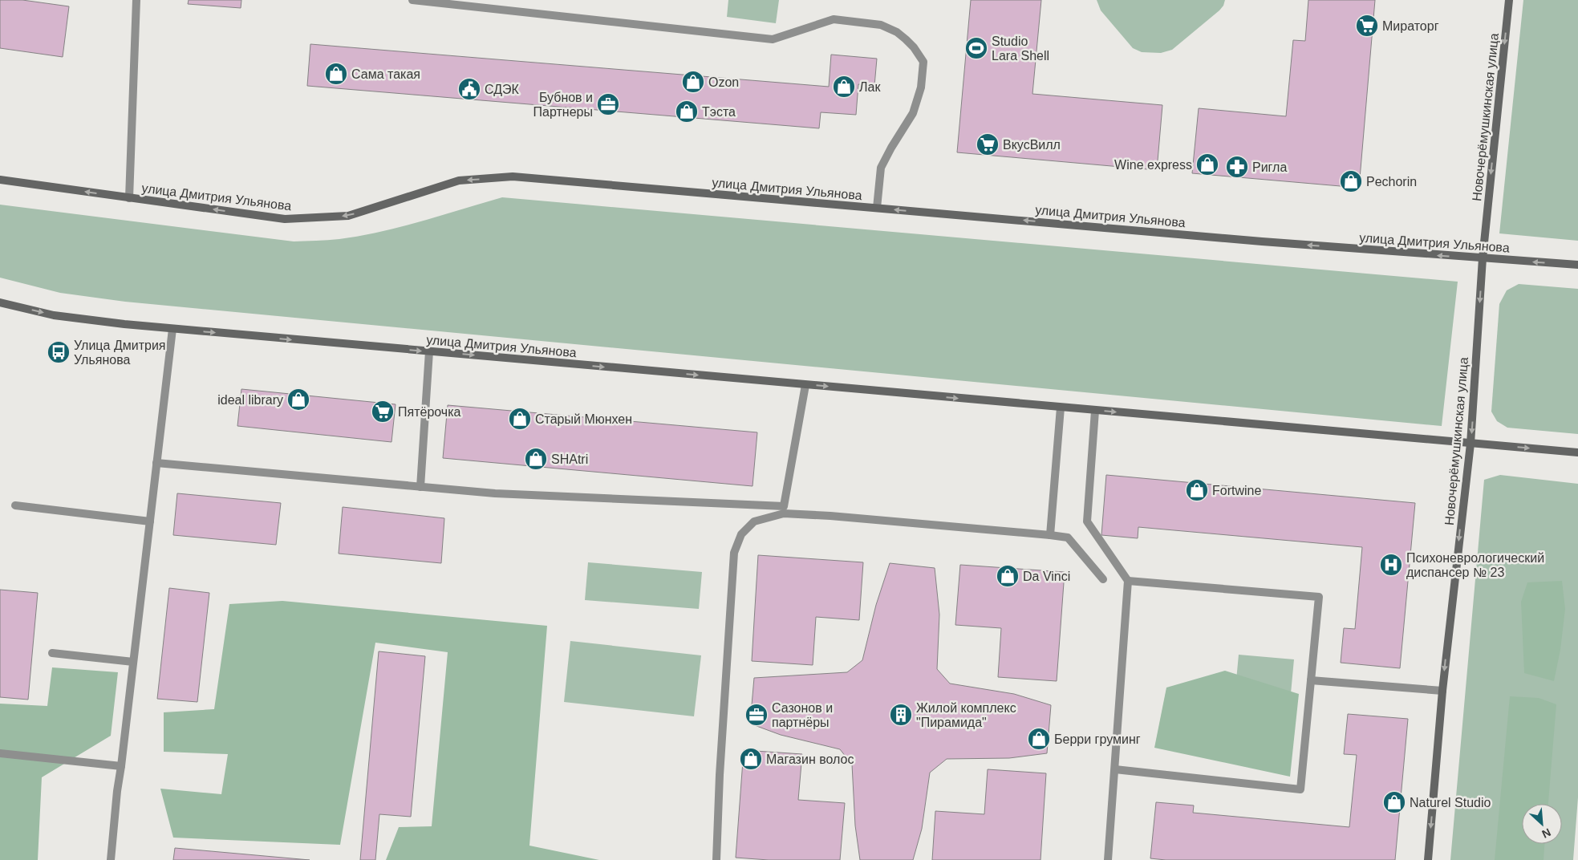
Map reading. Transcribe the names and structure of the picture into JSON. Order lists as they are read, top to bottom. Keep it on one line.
{"streets":{"main road":["Новочерёмушкинская улица","улица Дмитрия Ульянова"]},"crossings":[["Новочерёмушкинская улица","улица Дмитрия Ульянова"]],"one_way":["Новочерёмушкинская улица"],"places":{"supermarket":["Мираторг","ВкусВилл","Пятёрочка"],"sports":["Studio Lara Shell"],"shop":["Сама такая","Ozon","Лак","Тэста","Wine express","Pechorin","ideal library","Старый Мюнхен","SHAtri","Fortwine","Da Vinci","Берри груминг","Магазин волос","Naturel Studio"],"public building":["СДЭК"],"office":["Бубнов и Партнеры","Сазонов и партнёры"],"pharmacy":["Ригла"],"bus stop":["Улица Дмитрия Ульянова"],"hospital":["Психоневрологический диспансер № 23"],"building":["Жилой комплекс \"Пирамида\""]},"north":"bottom right"}
